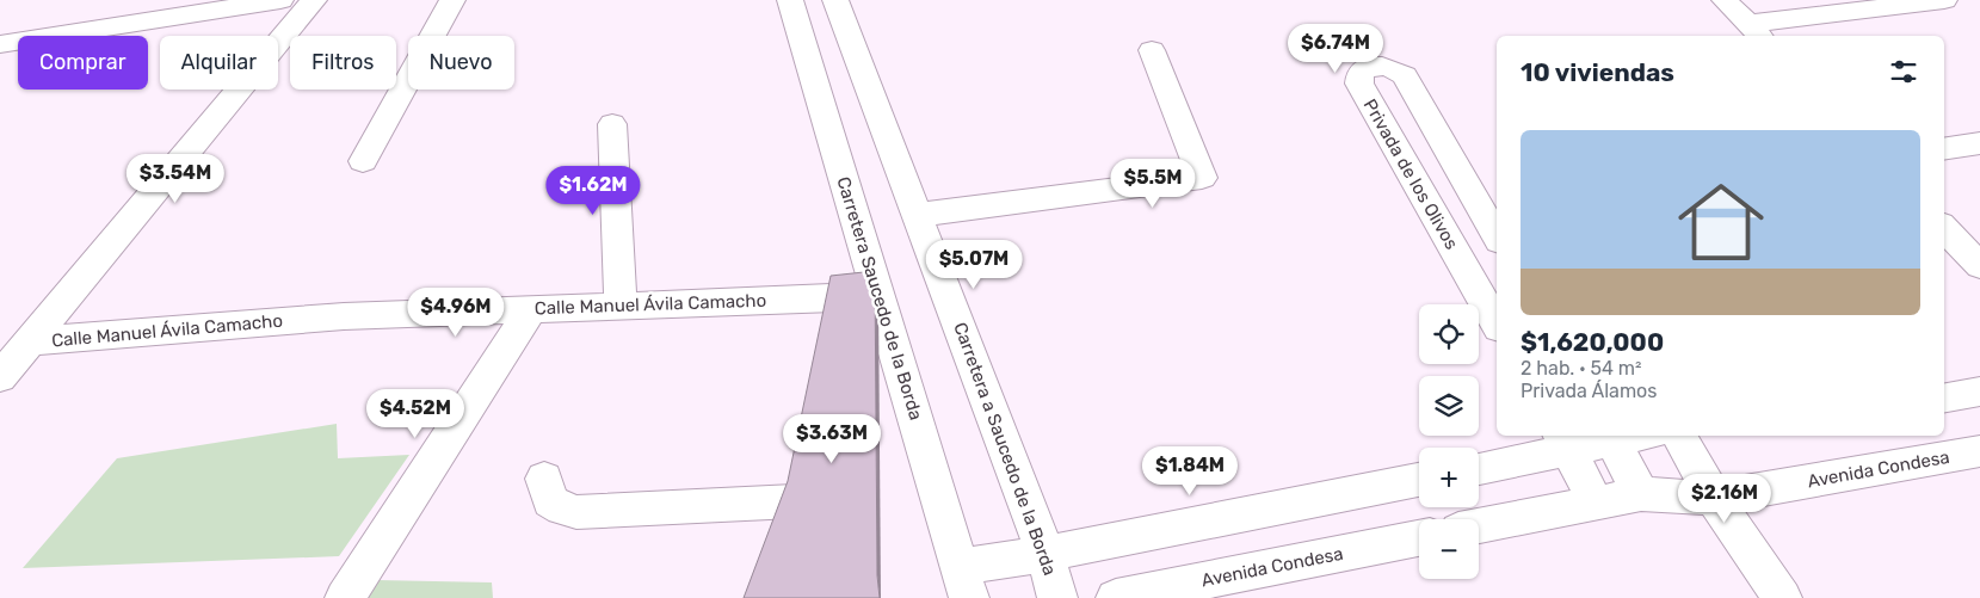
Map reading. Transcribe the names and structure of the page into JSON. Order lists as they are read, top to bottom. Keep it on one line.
{"streets":{"street":["Privada de los Olivos","Carretera Saucedo de la Borda","Calle Manuel Ávila Camacho","Carretera a Saucedo de la Borda","Avenida Condesa"]},"crossings":[["Carretera Saucedo de la Borda","Calle Manuel Ávila Camacho"]],"page":{"price":["$6.74M","$3.54M","$5.5M","$1.62M","$5.07M","$4.96M","$4.52M","$3.63M","$1.84M","$2.16M"],"chip":["Comprar","Alquilar","Filtros","Nuevo"],"heading":"10 viviendas","list":[{"name":"$1,620,000","note":"2 hab. · 54 m² · Privada Álamos"}],"map_buttons":["+","−"]}}
